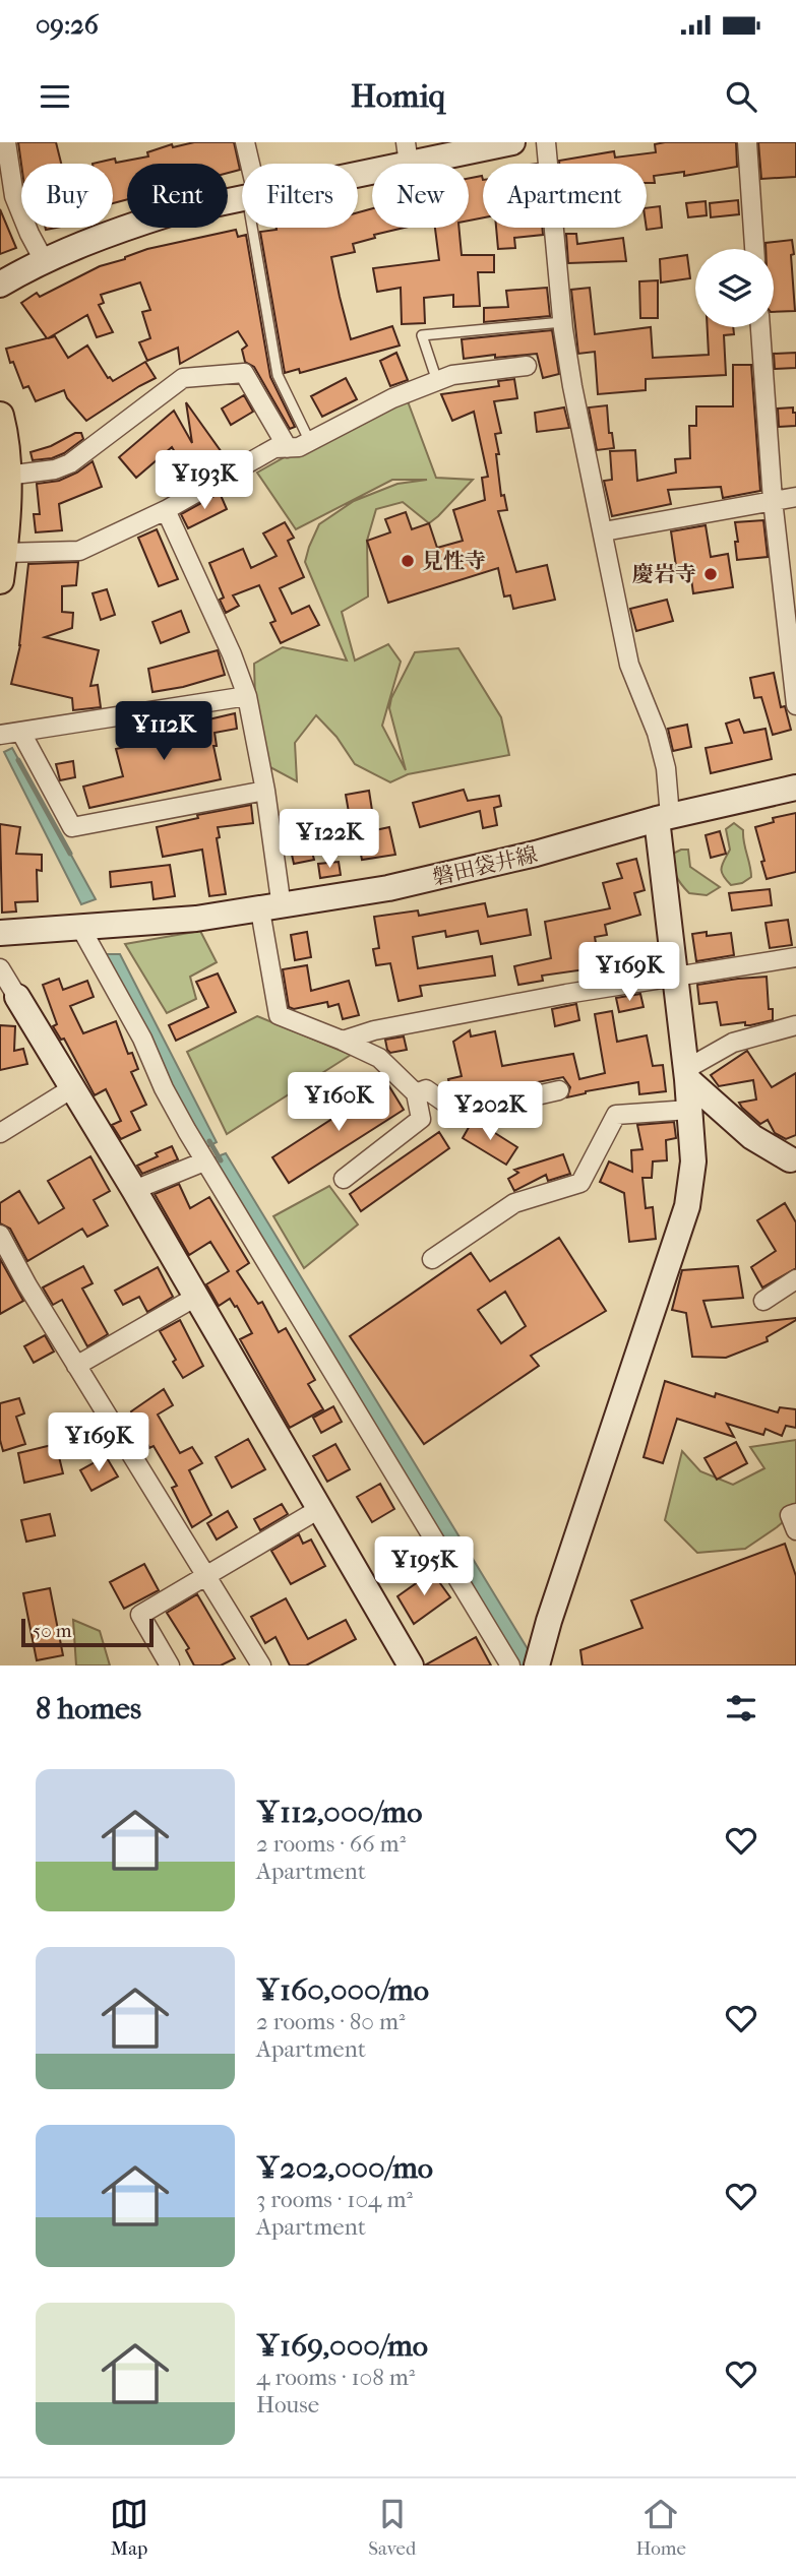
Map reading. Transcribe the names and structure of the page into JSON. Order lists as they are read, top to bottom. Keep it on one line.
{"streets":{"street":["磐田袋井線"]},"places":["見性寺","慶岩寺"],"scale_bar":"50 m","page":{"status":"09:26","header":"Homiq","chip":["Buy","Rent","Filters","New","Apartment"],"price":["¥193K","¥112K","¥122K","¥169K","¥160K","¥202K","¥169K","¥195K"],"scale":"50 m","heading":"8 homes","list":[{"name":"¥112,000/mo","note":"2 rooms · 66 m² · Apartment"},{"name":"¥160,000/mo","note":"2 rooms · 80 m² · Apartment"},{"name":"¥202,000/mo","note":"3 rooms · 104 m² · Apartment"},{"name":"¥169,000/mo","note":"4 rooms · 108 m² · House"}],"tabs":["Map","Saved","Home"]}}
